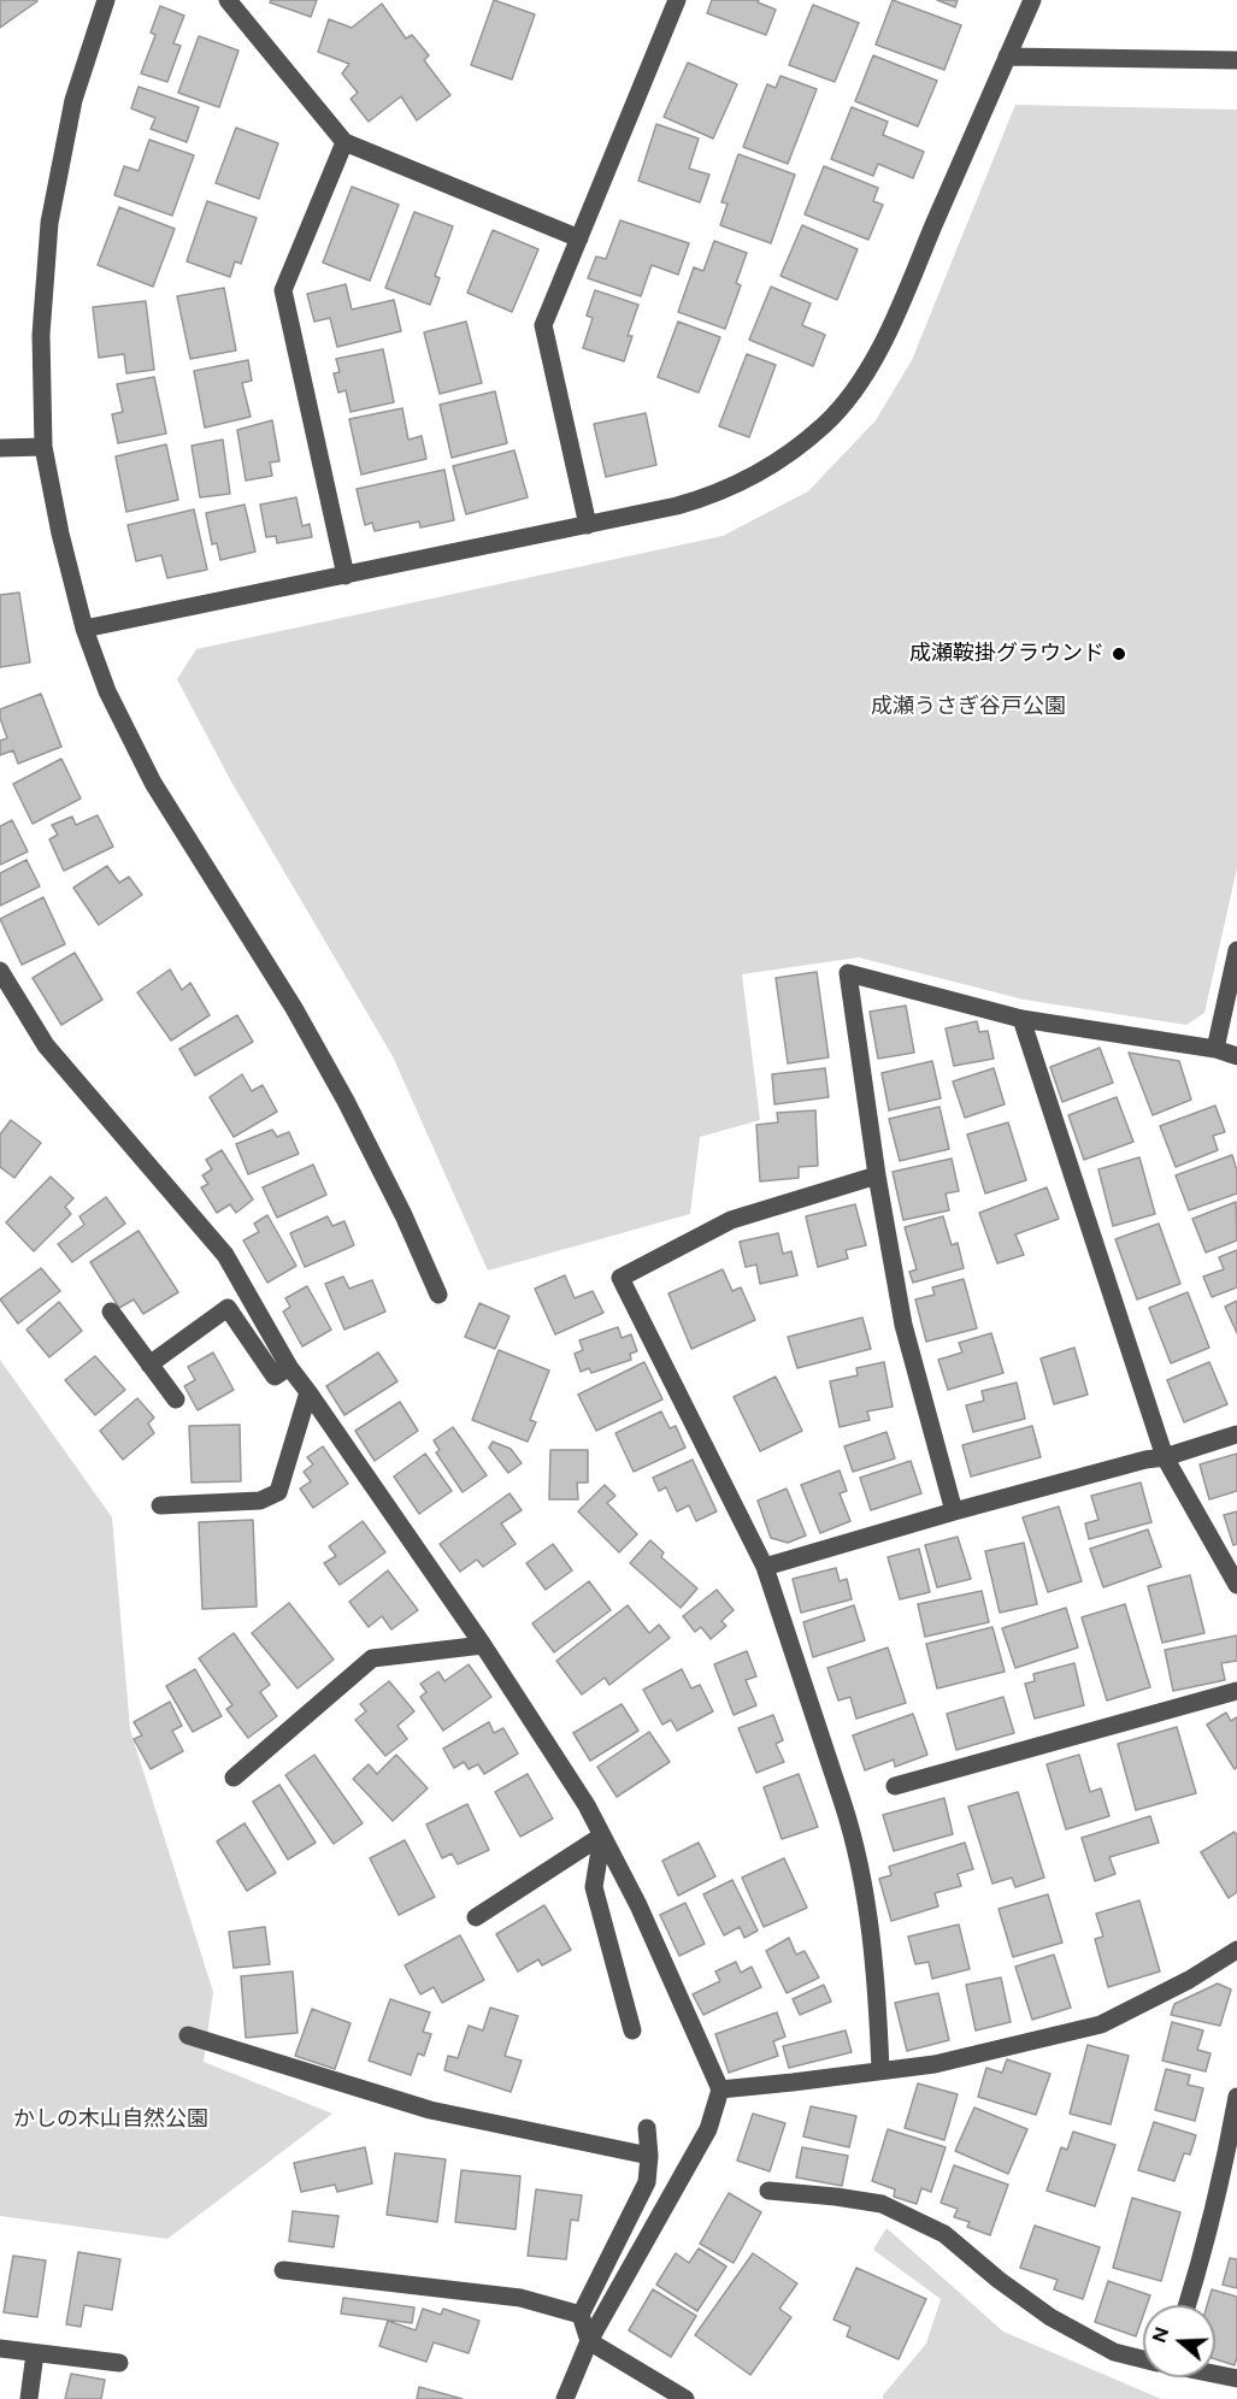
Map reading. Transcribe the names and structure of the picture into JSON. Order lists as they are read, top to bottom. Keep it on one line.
{"parks":["成瀬うさぎ谷戸公園","かしの木山自然公園"],"places":["成瀬鞍掛グラウンド"],"north":"left"}
